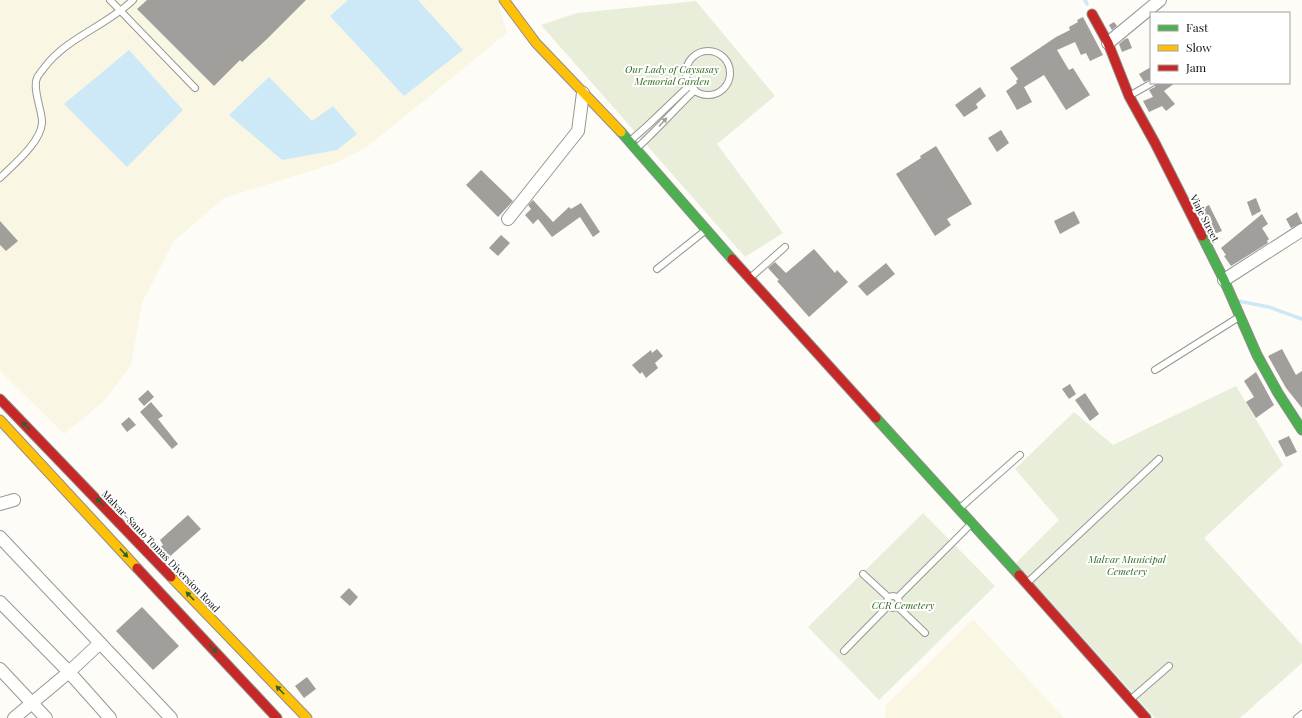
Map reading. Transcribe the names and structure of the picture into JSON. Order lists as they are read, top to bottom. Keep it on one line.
{"streets":{"street":["Viaje Street","Malvar–Santo Tomas Diversion Road"]},"parks":["Our Lady of Caysasay Memorial Garden","Malvar Municipal Cemetery","CCR Cemetery"],"legend":["Fast","Slow","Jam"]}
